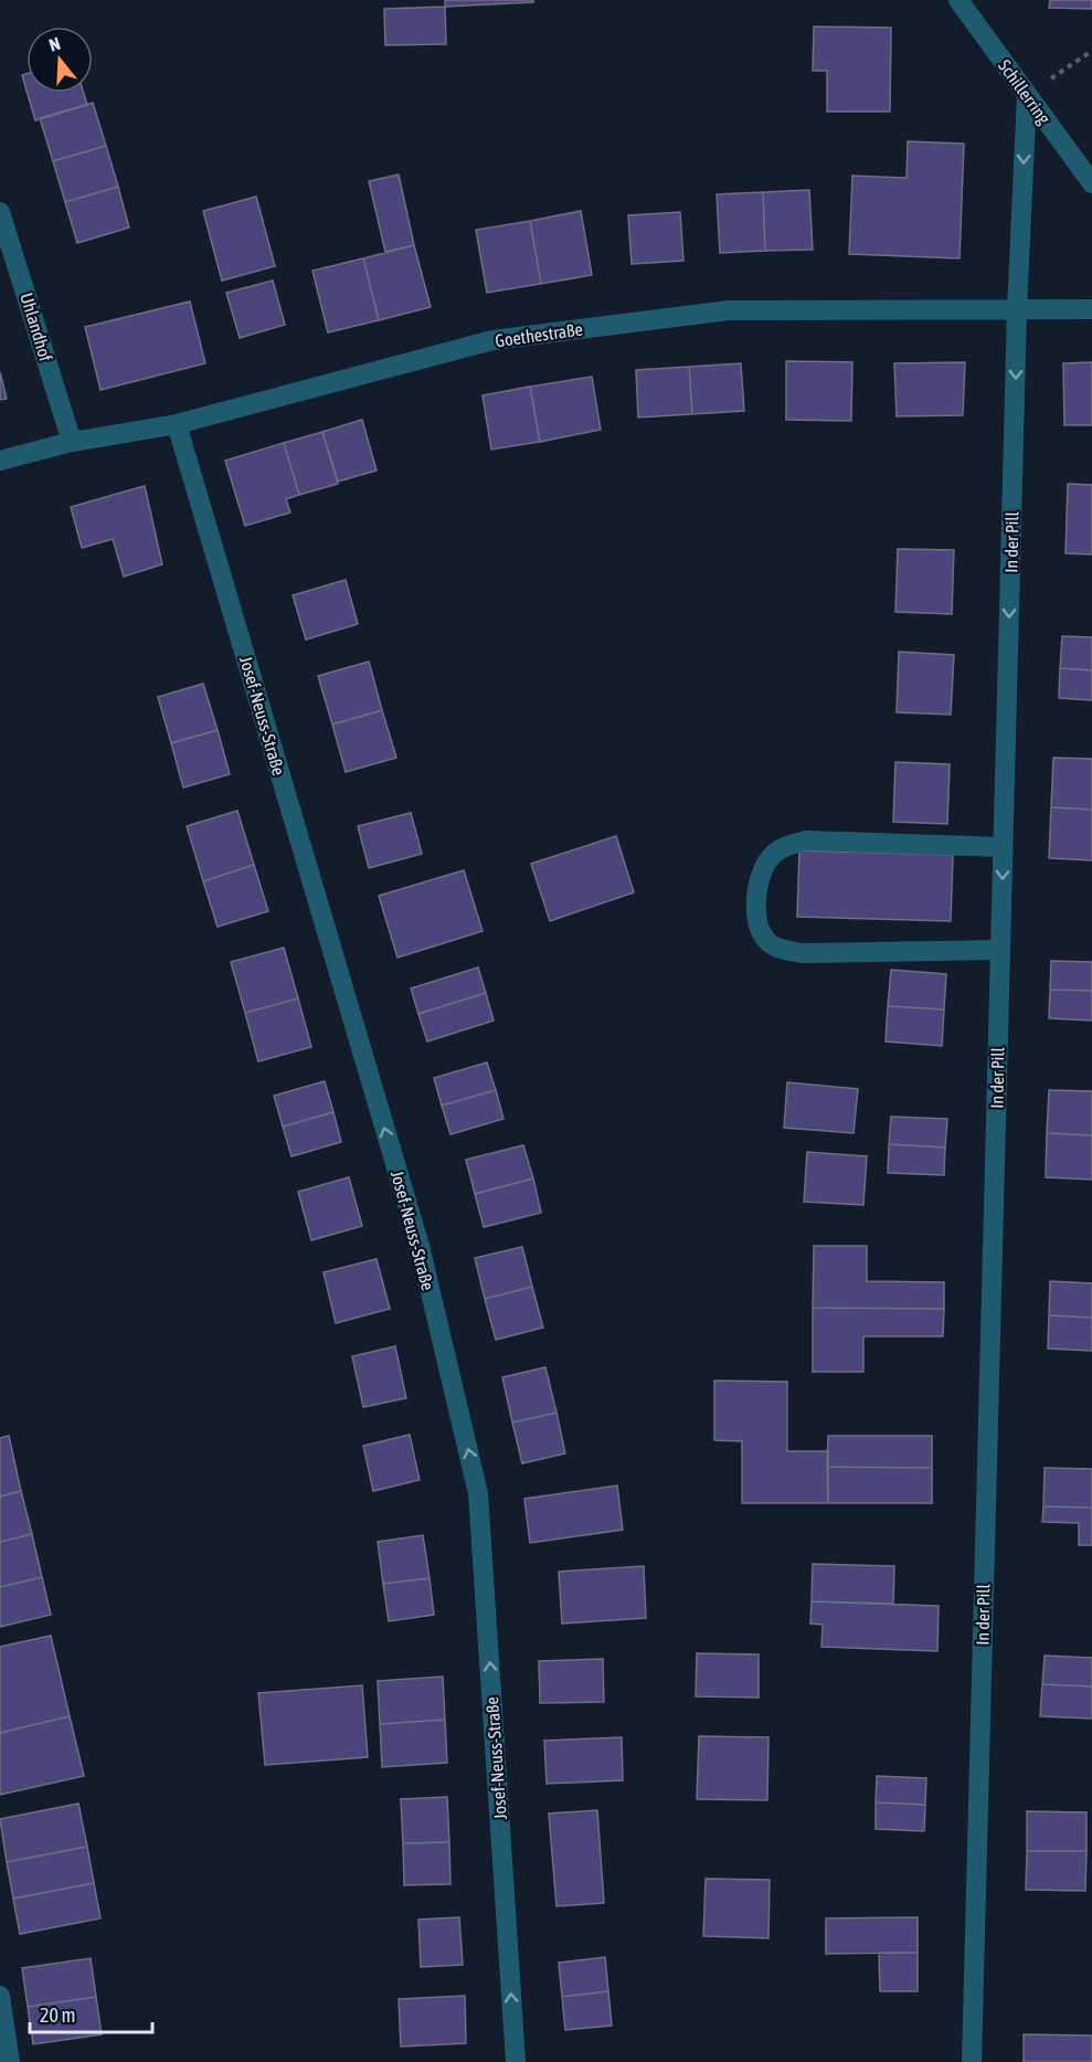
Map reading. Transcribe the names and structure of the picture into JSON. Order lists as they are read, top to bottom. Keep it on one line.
{"streets":{"street":["Schillerring","Uhlandhof","Goethestraße","In der Pill","Josef-Neuss-Straße"]},"crossings":[["Schillerring","In der Pill"],["Uhlandhof","Goethestraße"],["Goethestraße","In der Pill"],["Goethestraße","Josef-Neuss-Straße"]],"one_way":["In der Pill","Josef-Neuss-Straße"],"scale_bar":"20 m","north":"top"}
